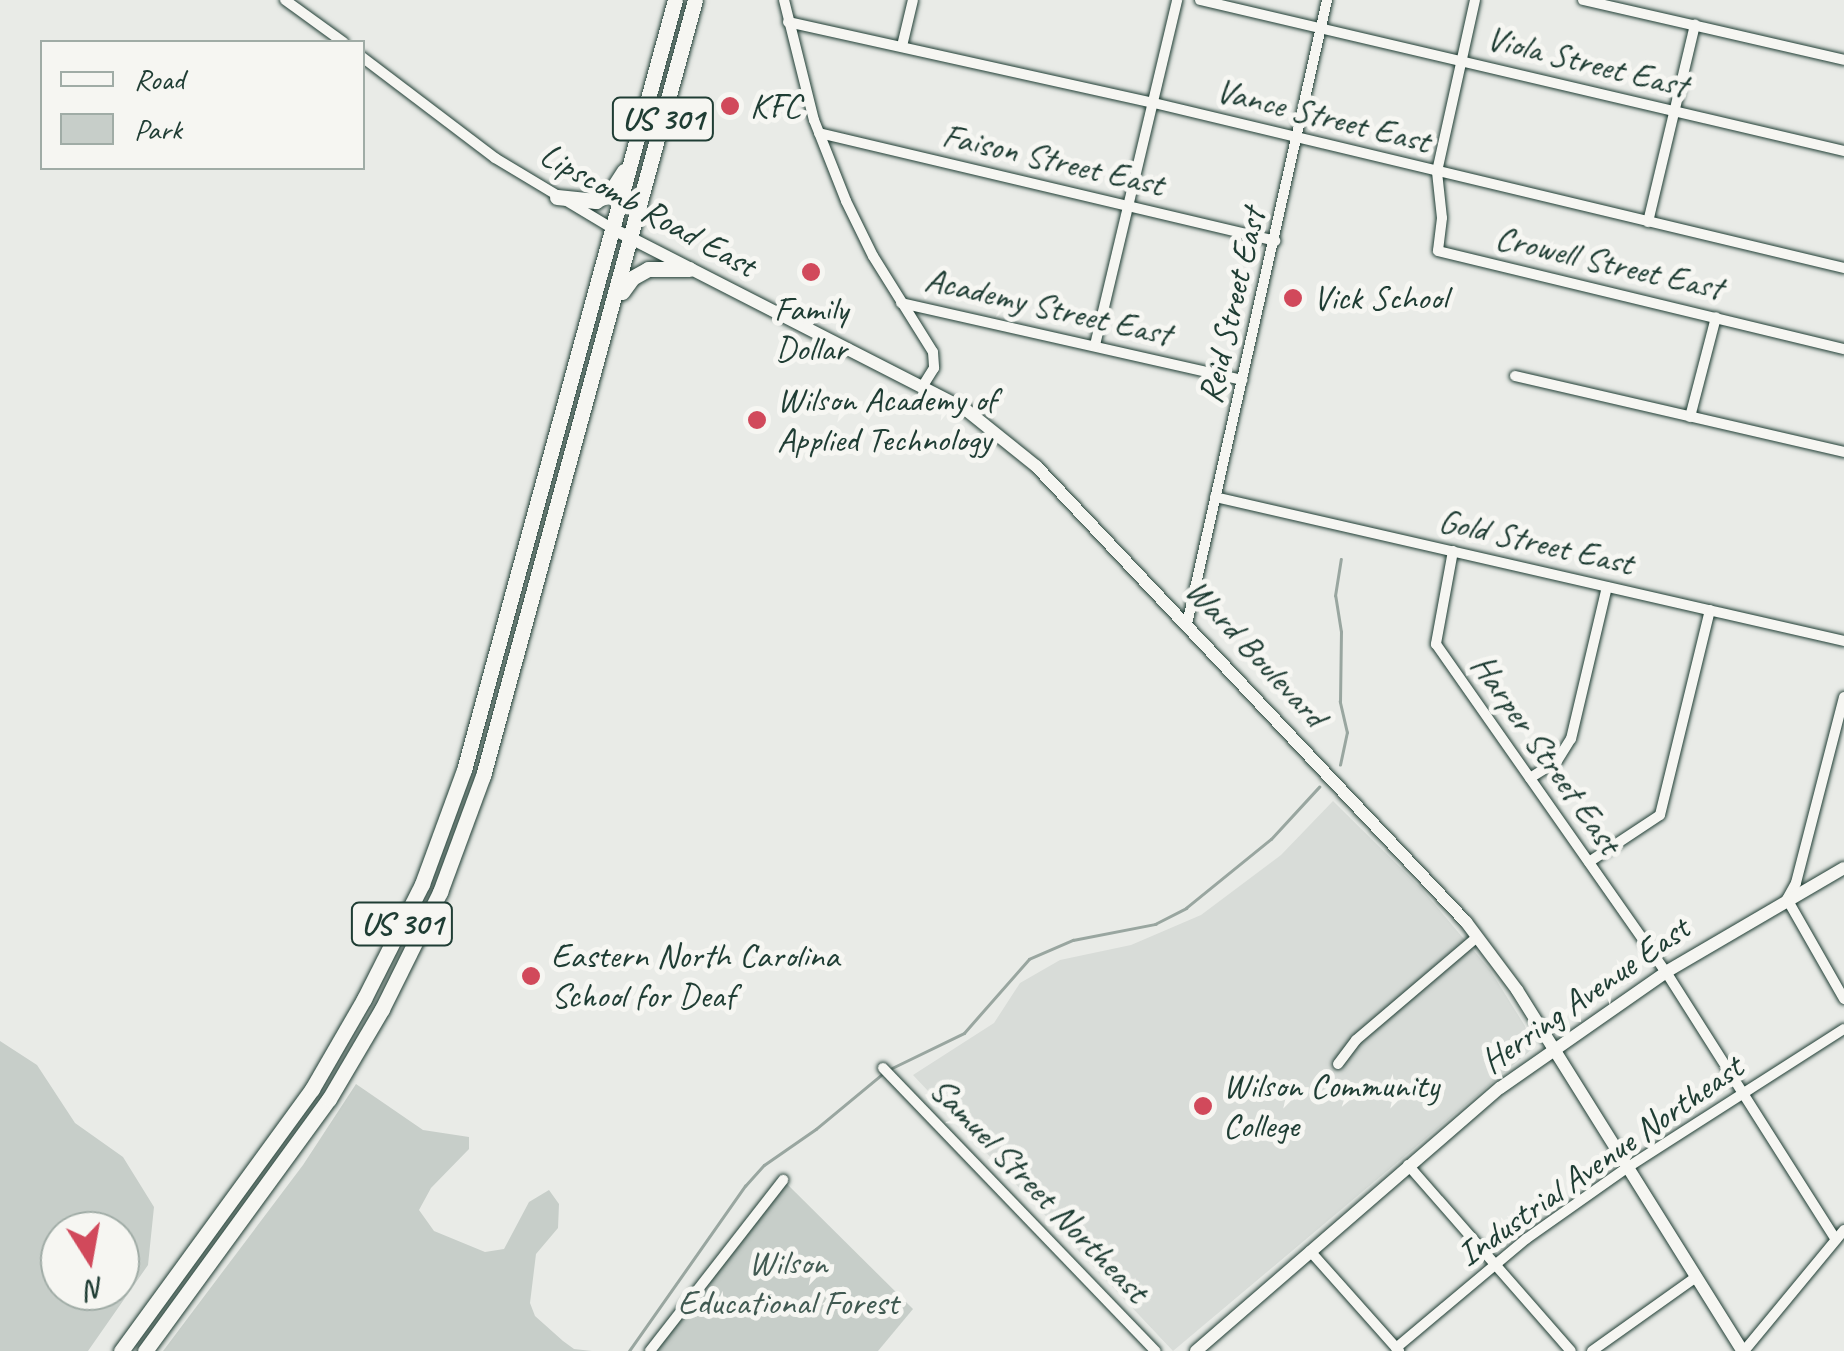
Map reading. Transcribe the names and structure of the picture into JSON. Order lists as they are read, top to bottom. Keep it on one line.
{"streets":{"highway":["US 301"],"main road":["Lipscomb Road East","Ward Boulevard","Herring Avenue East"],"street":["Viola Street East","Vance Street East","Faison Street East","Crowell Street East","Reid Street East","Academy Street East","Gold Street East","Harper Street East","Industrial Avenue Northeast","Samuel Street Northeast"]},"crossings":[["Viola Street East","Reid Street East"],["Vance Street East","Crowell Street East"],["Vance Street East","Reid Street East"],["US 301","Lipscomb Road East"],["Faison Street East","Reid Street East"],["Lipscomb Road East","Ward Boulevard"],["Reid Street East","Academy Street East"],["Reid Street East","Gold Street East"],["Reid Street East","Ward Boulevard"],["Gold Street East","Harper Street East"],["Ward Boulevard","Herring Avenue East"],["Ward Boulevard","Industrial Avenue Northeast"],["Harper Street East","Herring Avenue East"],["Harper Street East","Industrial Avenue Northeast"]],"parks":["Wilson Educational Forest"],"places":["KFC","Family Dollar","Vick School","Wilson Academy of Applied Technology","Eastern North Carolina School for Deaf","Wilson Community College"],"legend":["Road","Park"],"north":"bottom"}
